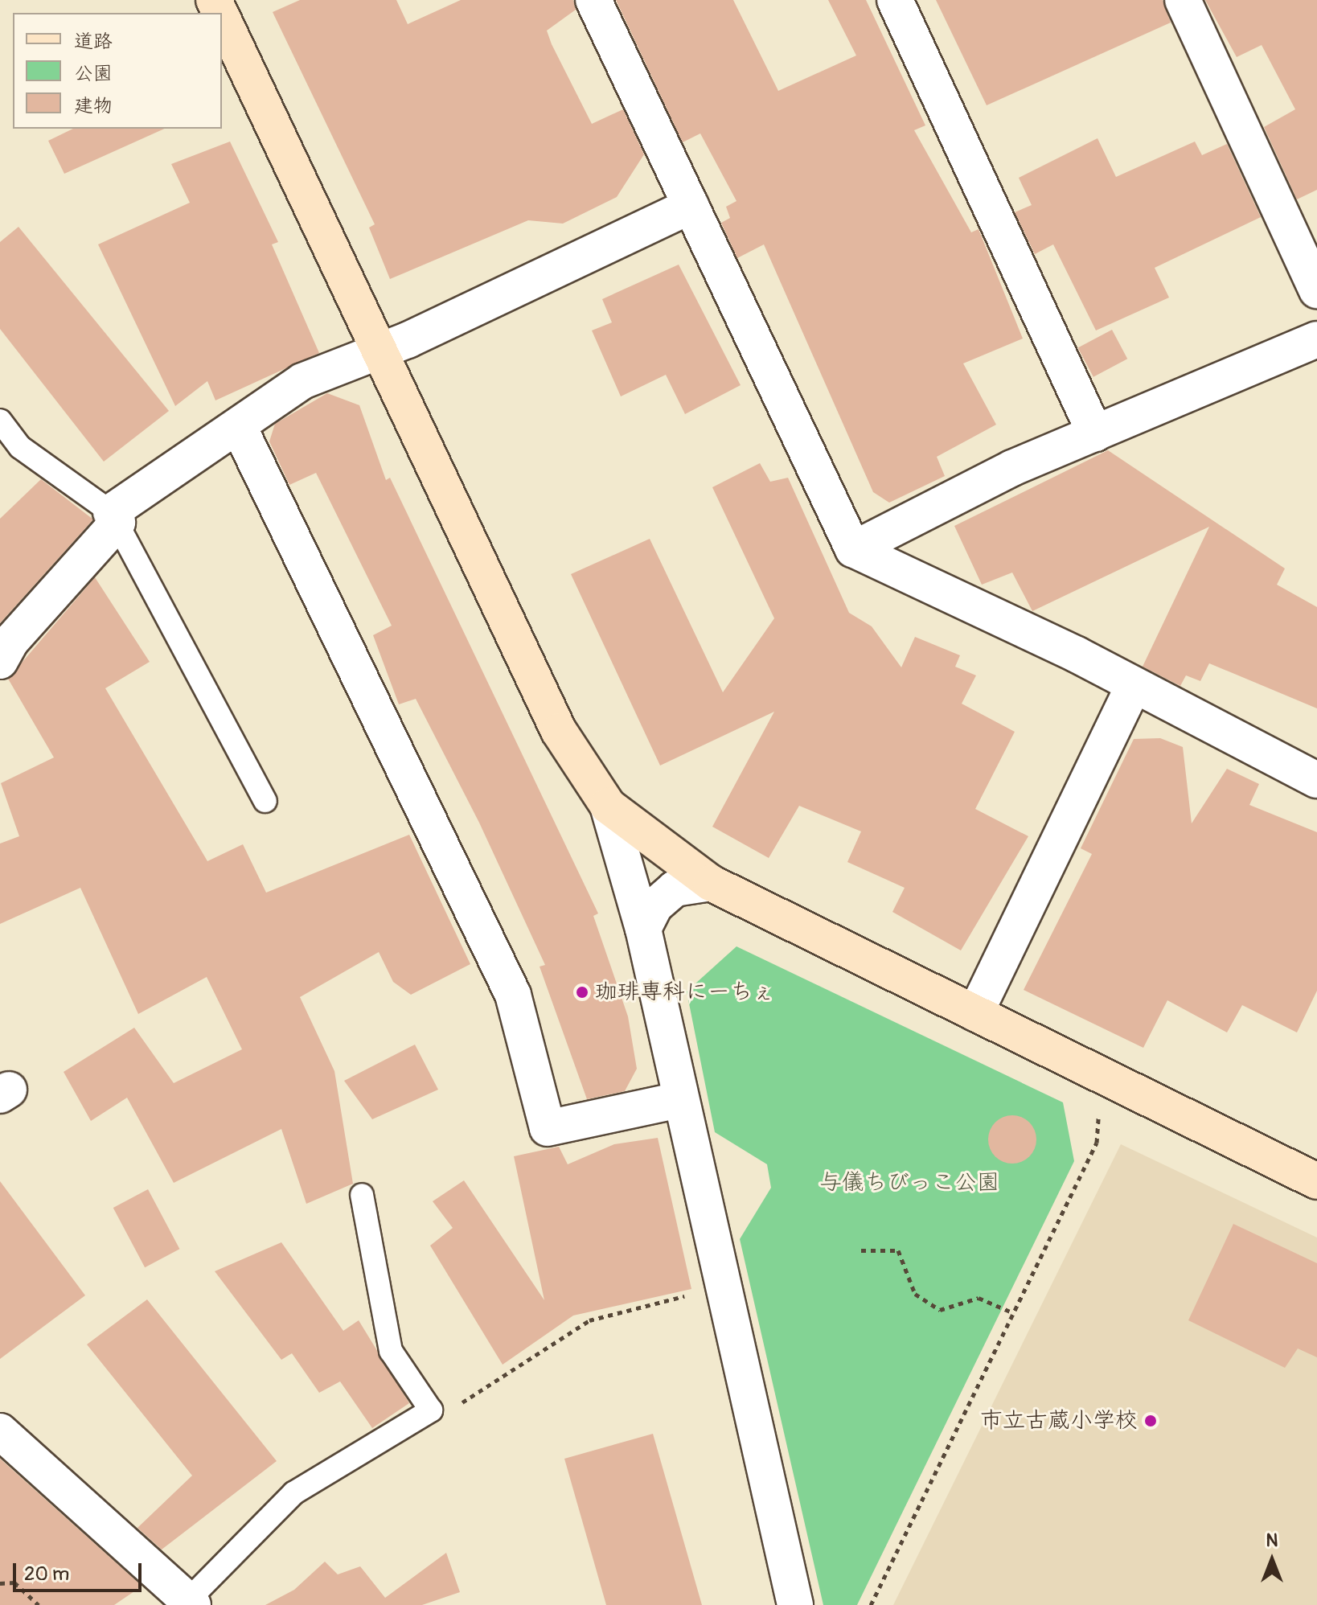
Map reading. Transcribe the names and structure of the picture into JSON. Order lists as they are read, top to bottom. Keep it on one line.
{"parks":["与儀ちびっこ公園"],"places":["珈琲専科にーちぇ","市立古蔵小学校"],"legend":["道路","公園","建物"],"scale_bar":"20 m","north":"top"}
